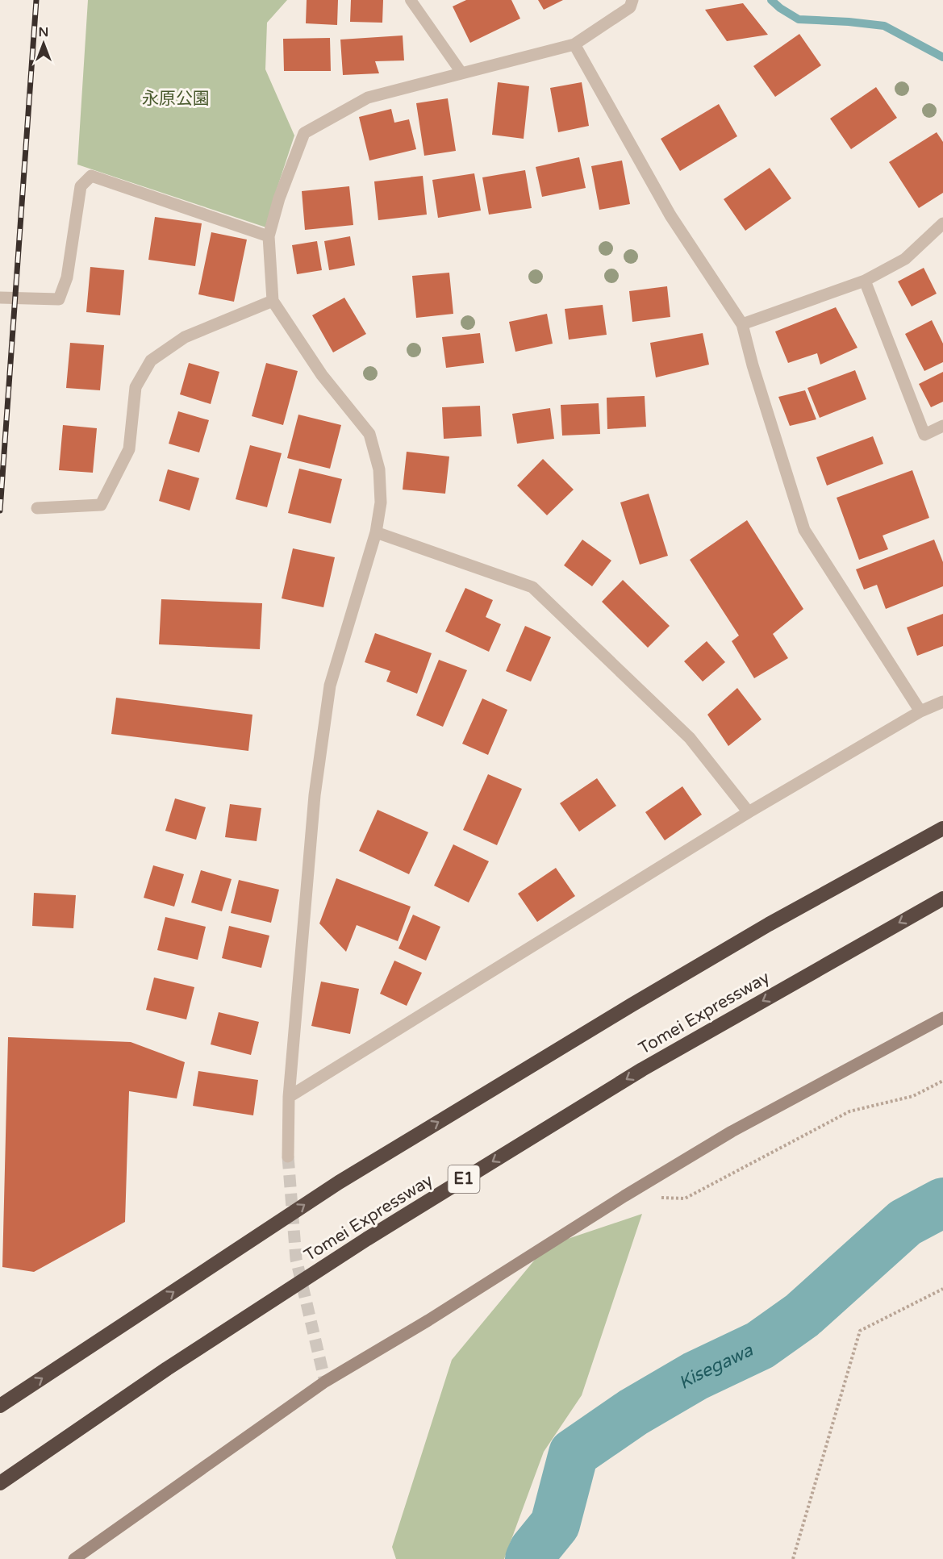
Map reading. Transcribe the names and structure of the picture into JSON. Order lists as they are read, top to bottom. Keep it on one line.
{"streets":{"highway":["Tomei Expressway","E1"]},"water":["Kisegawa"],"parks":["永原公園"],"north":"top"}
